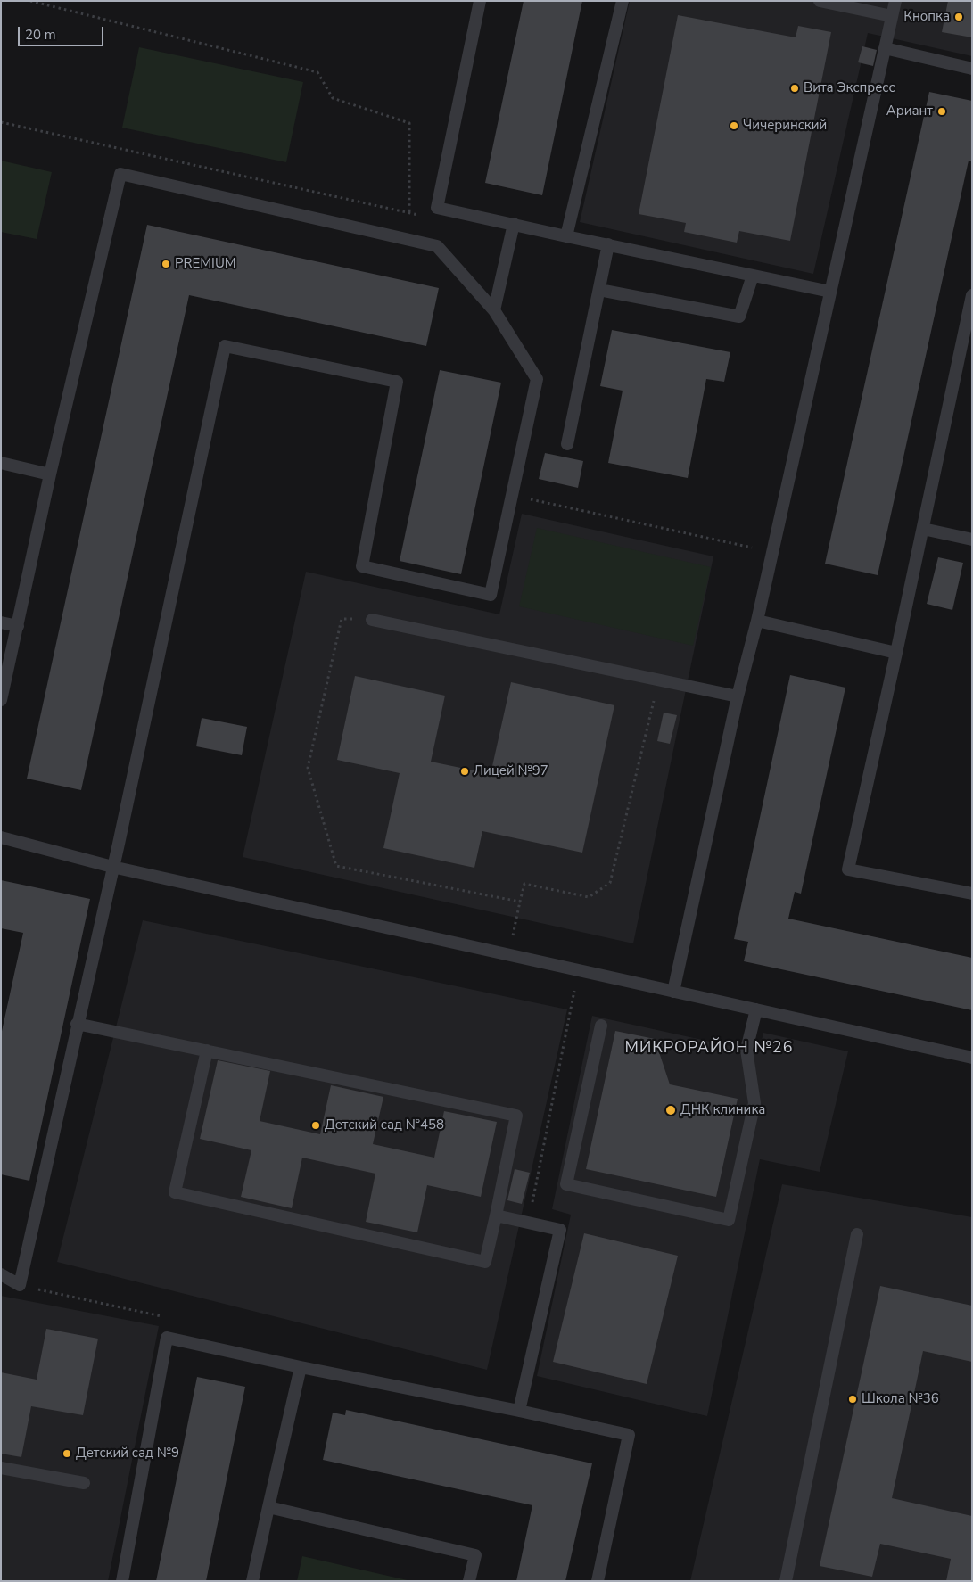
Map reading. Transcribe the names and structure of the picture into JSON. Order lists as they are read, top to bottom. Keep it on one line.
{"districts":["МИКРОРАЙОН №26"],"places":["Кнопка","Вита Экспресс","Ариант","Чичеринский","PREMIUM","Лицей №97","ДНК клиника","Детский сад №458","Школа №36","Детский сад №9"],"scale_bar":"20 m"}
